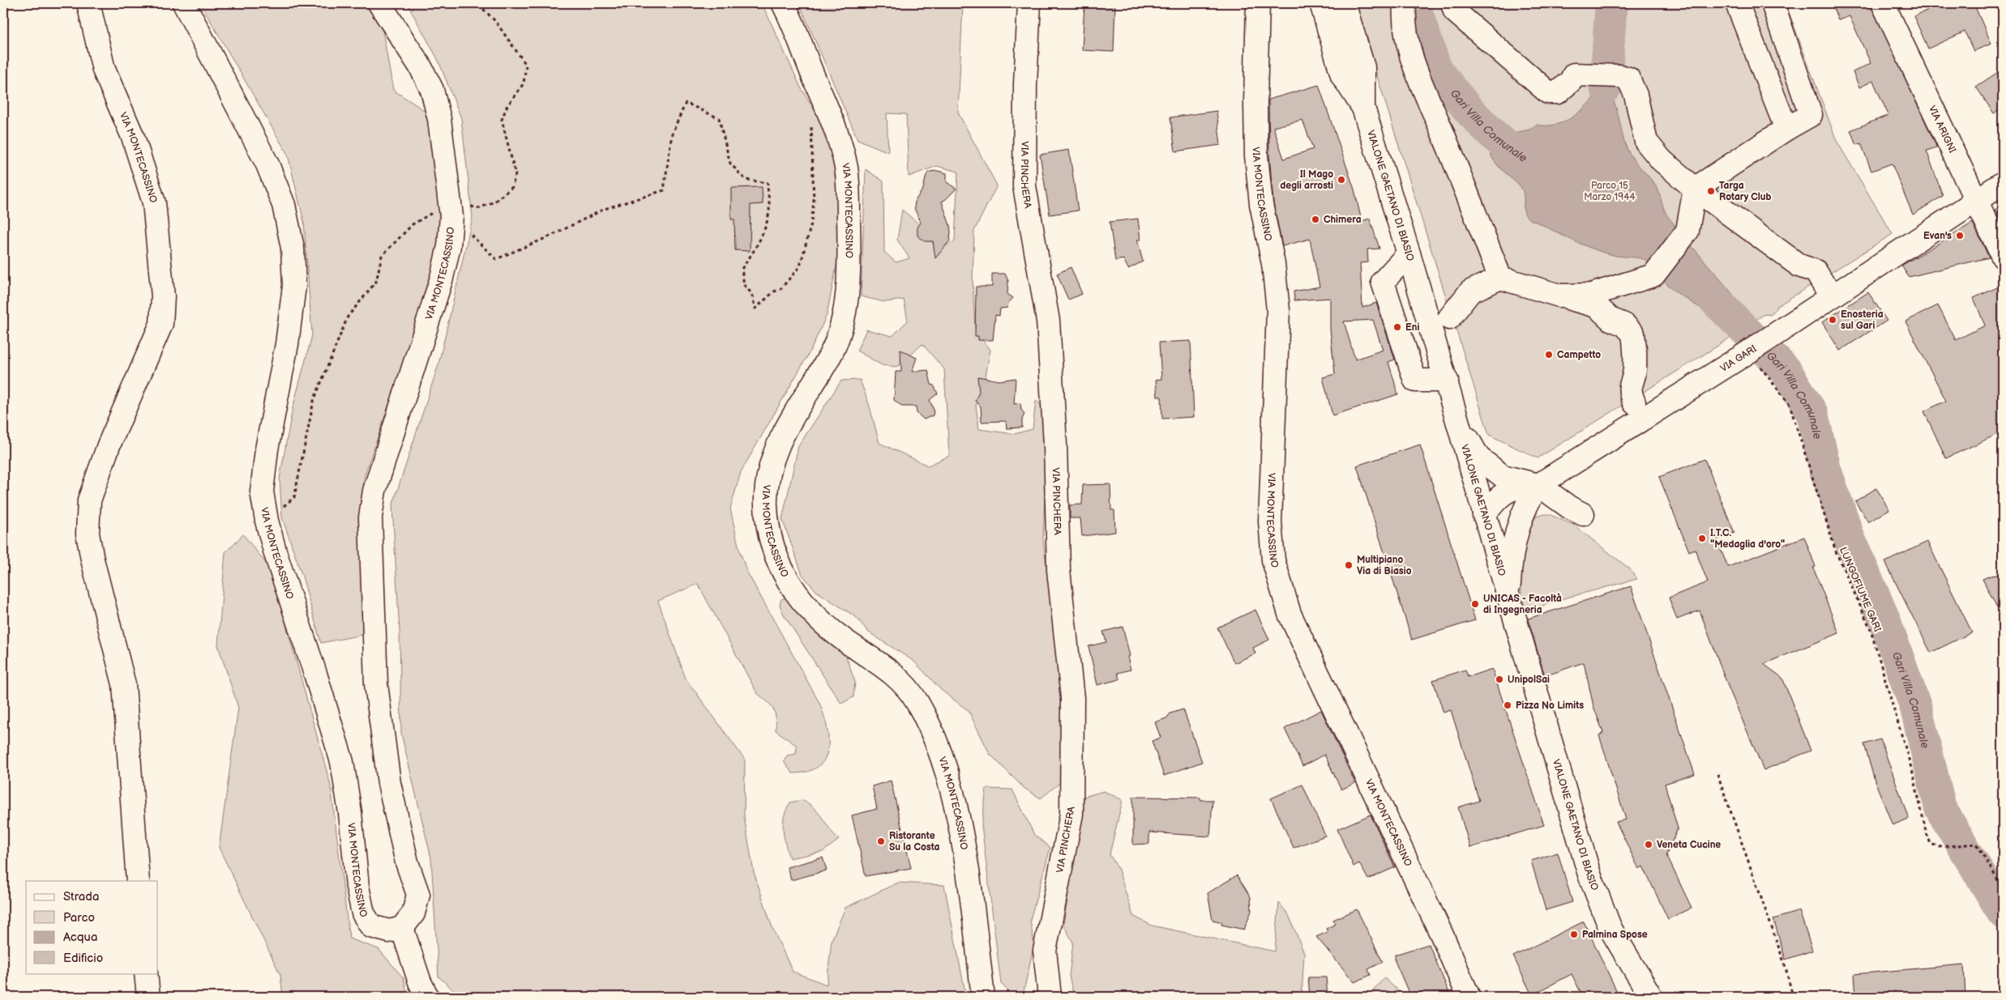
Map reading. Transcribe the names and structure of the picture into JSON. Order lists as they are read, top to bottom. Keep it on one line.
{"streets":{"street":["VIA ARIGNI","VIA MONTECASSINO","VIA PINCHERA","VIALONE GAETANO DI BIASIO","VIA GARI"],"path":["LUNGOFIUME GARI"]},"crossings":[["VIA ARIGNI","VIA GARI"],["VIALONE GAETANO DI BIASIO","VIA GARI"],["VIA GARI","LUNGOFIUME GARI"]],"water":["Gari Villa Comunale"],"parks":["Parco 15 Marzo 1944"],"places":["Il Mago degli arrosti","Targa Rotary Club","Chimera","Evan's","Enosteria sul Gari","Eni","Campetto","I.T.C. \"Medaglia d'oro\"","Multipiano Via di Biasio","UNICAS - Facoltà di Ingegneria","UnipolSai","Pizza No Limits","Ristorante Su la Costa","Veneta Cucine","Palmina Spose"],"legend":["Strada","Parco","Acqua","Edificio"]}
